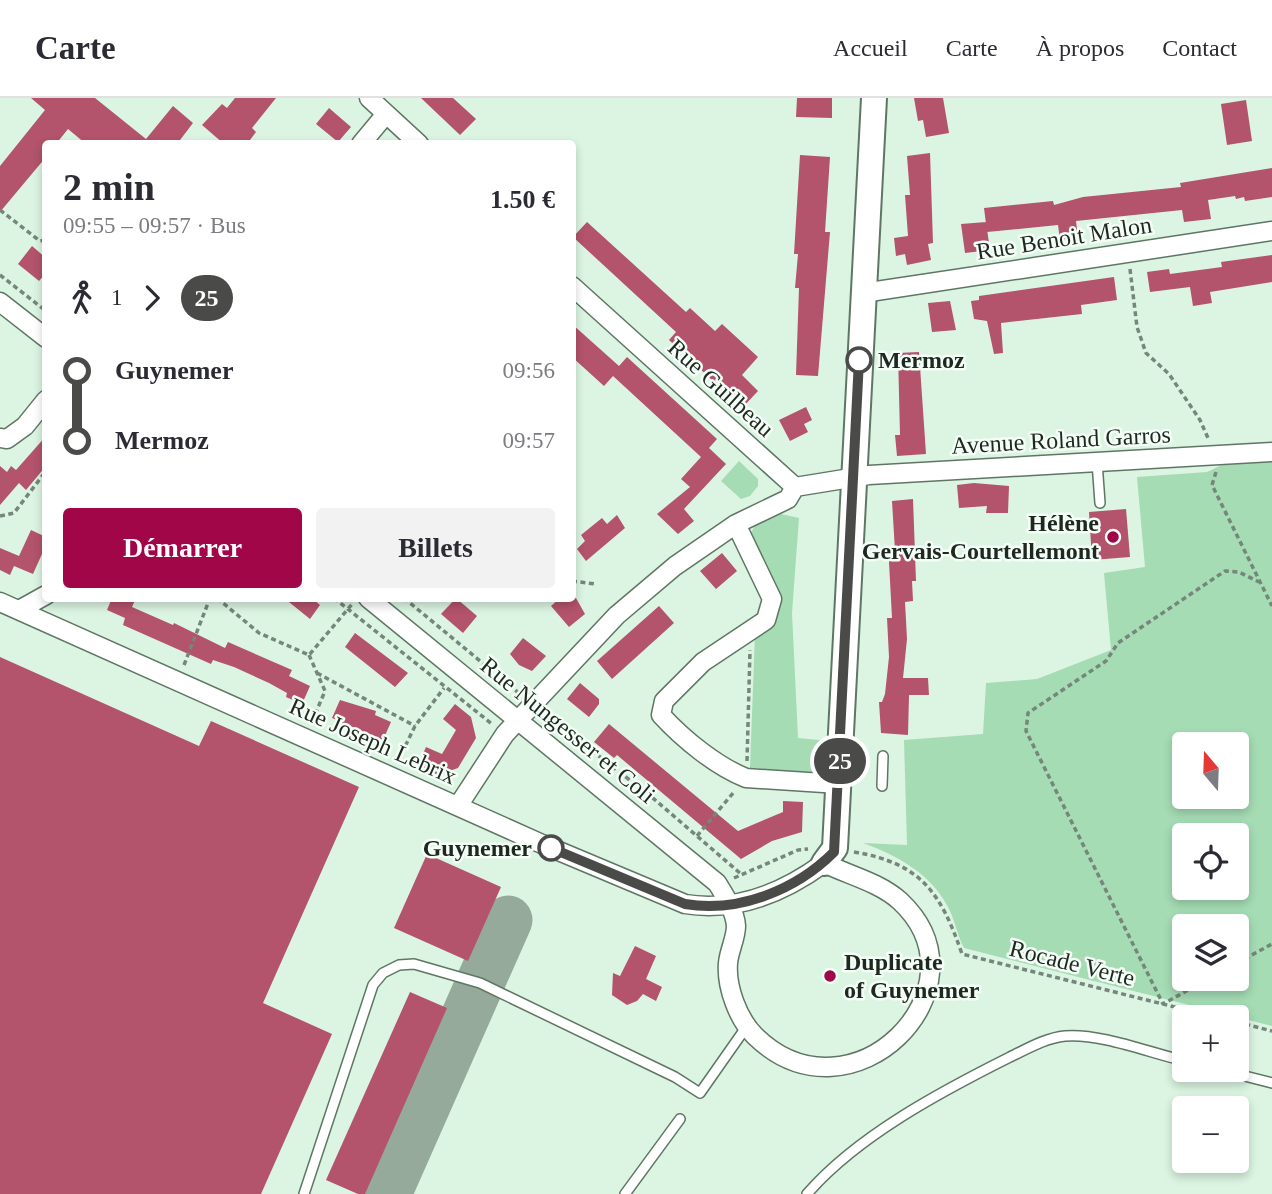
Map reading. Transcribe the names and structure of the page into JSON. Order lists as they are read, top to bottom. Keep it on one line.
{"streets":{"street":["Rue Benoit Malon","Rue Guilbeau","Avenue Roland Garros","Rue Nungesser et Coli","Rue Joseph Lebrix"],"path":["Rocade Verte"]},"crossings":[["Rue Nungesser et Coli","Rue Joseph Lebrix"],["Rue Nungesser et Coli","Rocade Verte"],["Rue Joseph Lebrix","Rocade Verte"]],"places":["Mermoz","Hélène Gervais-Courtellemont","Guynemer","Duplicate of Guynemer"],"lines":["bus line 25"],"north":"top","page":{"header":"Carte","nav":["Accueil","Carte","À propos","Contact"],"on_map":"25","heading":["2 min","09:55 – 09:57 · Bus","1.50 €"],"legs":["1","25"],"list":[{"name":"Guynemer","value":"09:56"},{"name":"Mermoz","value":"09:57"}],"buttons":["Démarrer","Billets"],"map_buttons":["+","−"]}}
